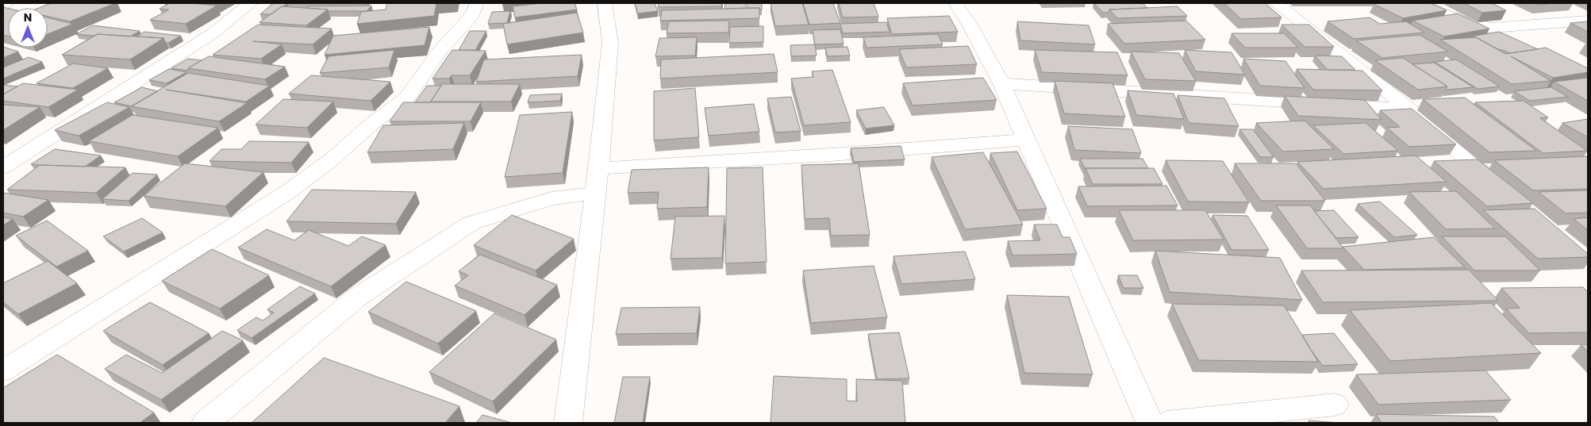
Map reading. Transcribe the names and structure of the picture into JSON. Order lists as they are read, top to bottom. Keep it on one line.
{"north":"top"}
